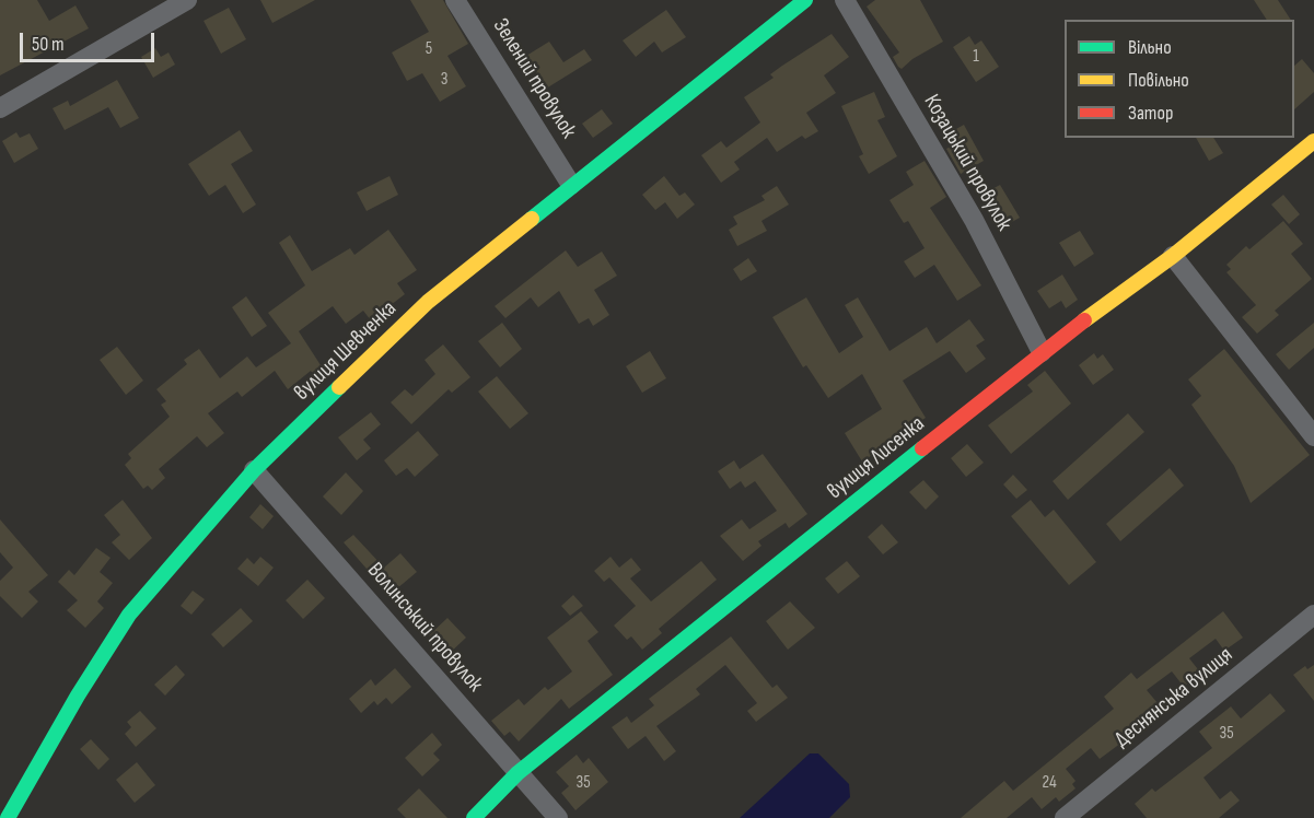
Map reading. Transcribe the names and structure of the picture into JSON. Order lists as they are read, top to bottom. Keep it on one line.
{"streets":{"street":["Зелений провулок","Козацький провулок","вулиця Шевченка","вулиця Лисенка","Волинський провулок","Деснянська вулиця"]},"crossings":[["Зелений провулок","вулиця Шевченка"],["Козацький провулок","вулиця Лисенка"],["вулиця Шевченка","Волинський провулок"],["вулиця Лисенка","Волинський провулок"]],"house_numbers":["5","1","3","35","35","24"],"legend":["Вільно","Повільно","Затор"],"scale_bar":"50 m"}
